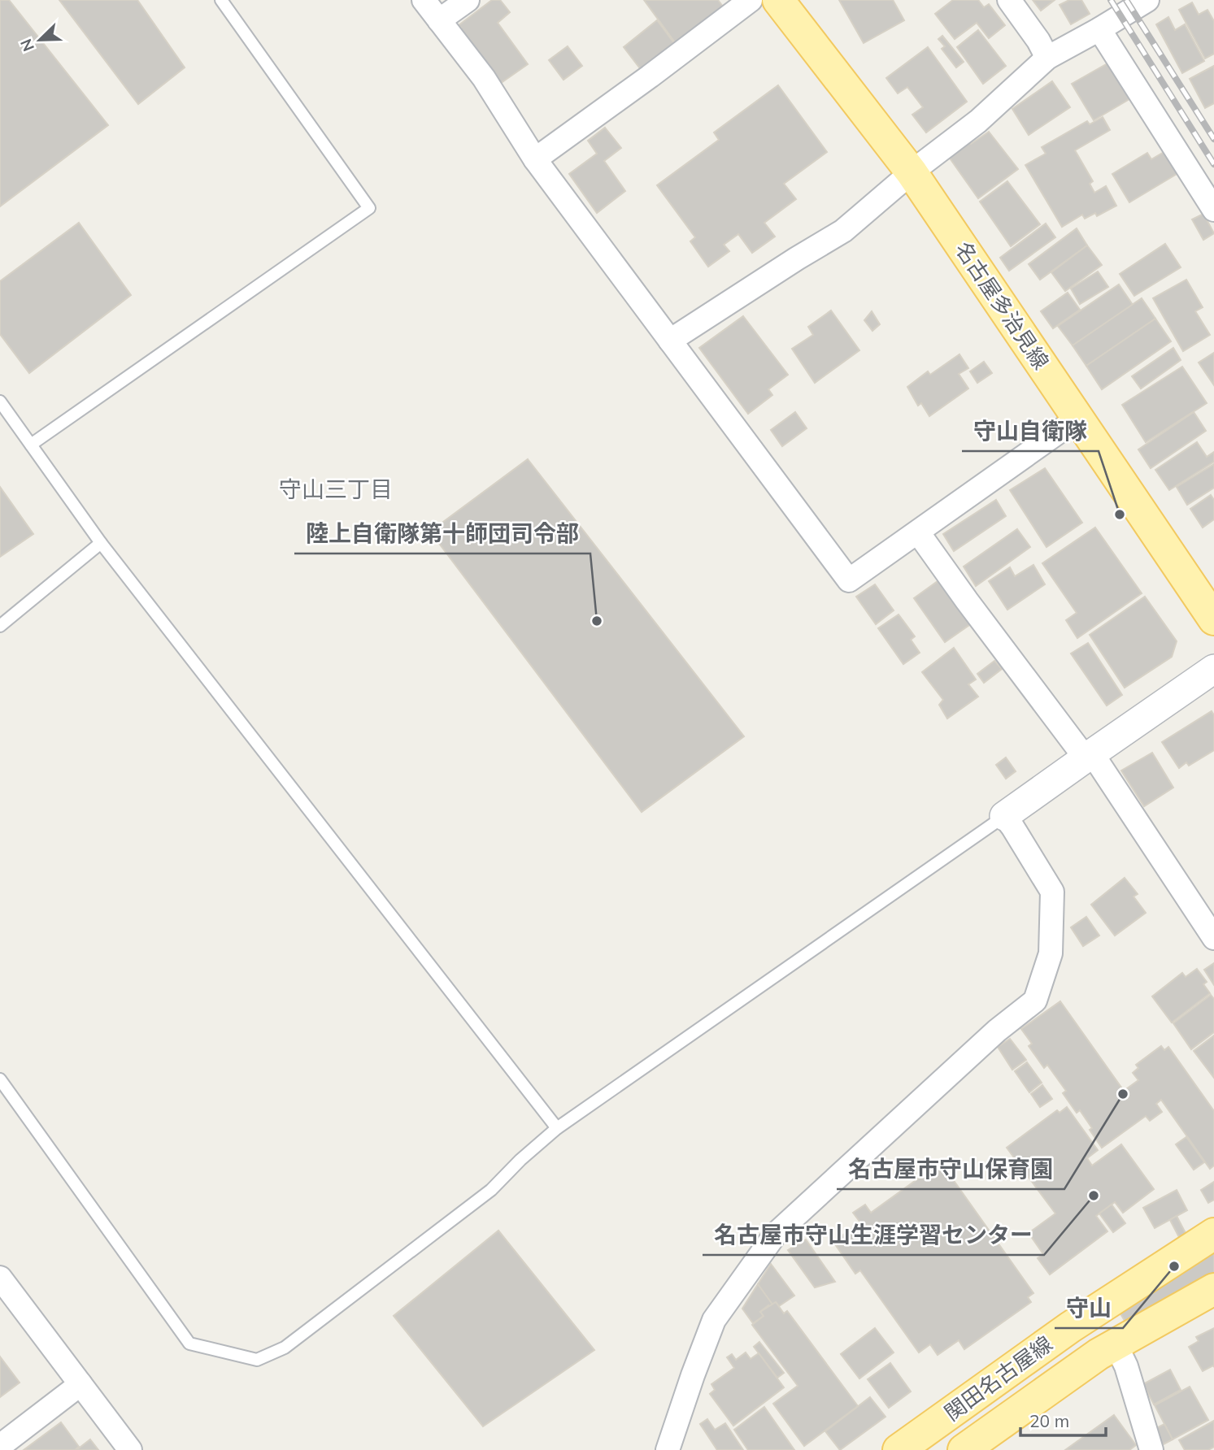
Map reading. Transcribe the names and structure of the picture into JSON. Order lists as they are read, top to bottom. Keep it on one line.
{"streets":{"main road":["名古屋多治見線","関田名古屋線"]},"districts":["守山三丁目"],"places":["守山自衛隊","陸上自衛隊第十師団司令部","名古屋市守山保育園","名古屋市守山生涯学習センター","守山"],"scale_bar":"20 m","north":"bottom left"}
